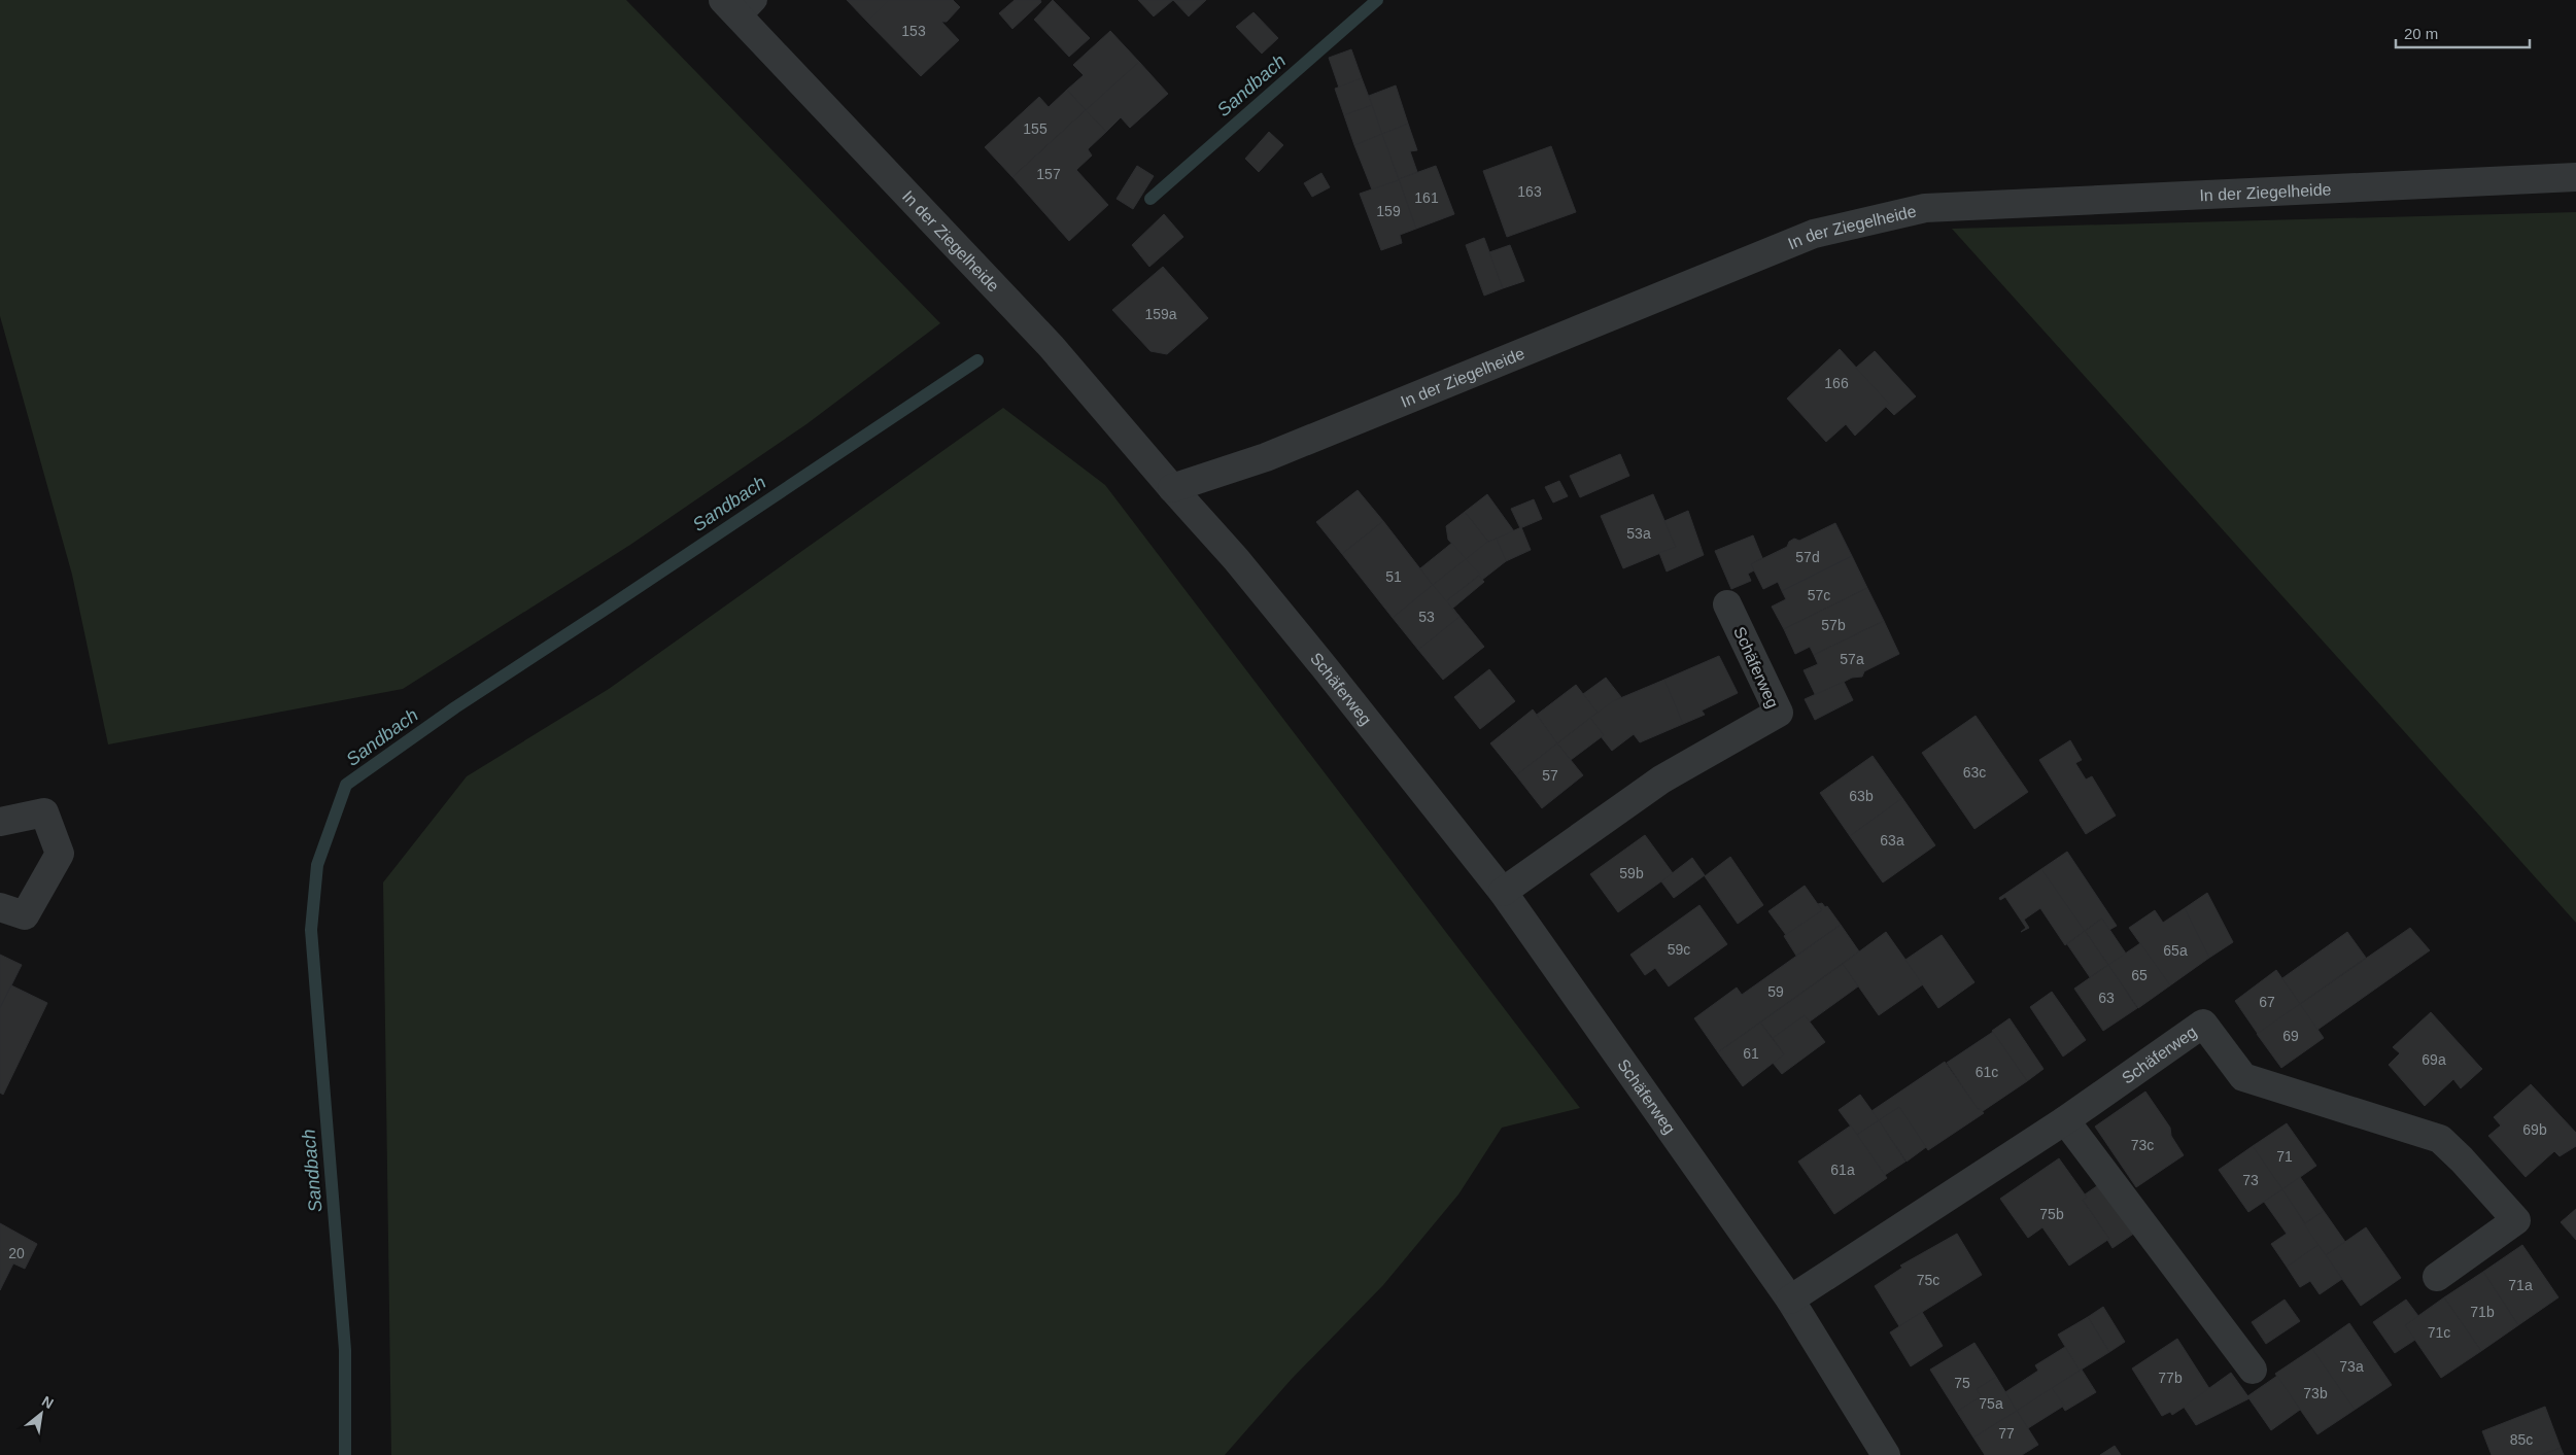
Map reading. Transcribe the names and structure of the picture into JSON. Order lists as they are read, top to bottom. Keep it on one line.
{"streets":{"street":["In der Ziegelheide","Schäferweg"]},"crossings":[["In der Ziegelheide","Schäferweg"]],"water":["Sandbach"],"house_numbers":["153","155","157","163","161","159","159a","166","53a","57d","51","57c","53","57b","57a","63c","57","63b","63a","59b","59c","65a","65","59","63","67","69","61","69a","61c","69b","73c","71","61a","73","75b","20","75c","71a","71b","71c","73a","77b","75","73b","75a","77","85c"],"scale_bar":"20 m","north":"top right"}
